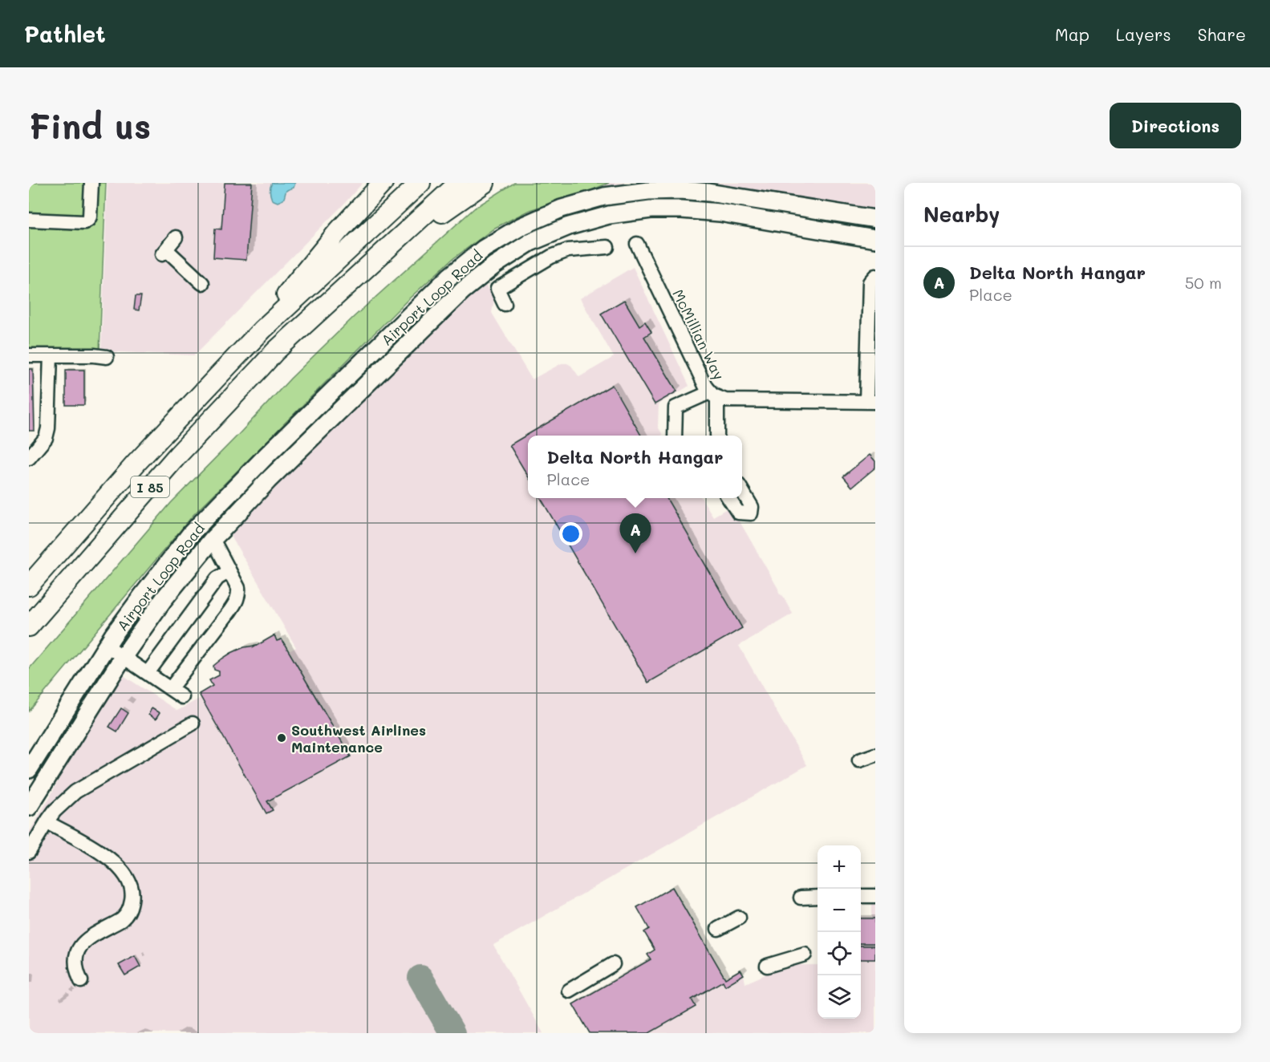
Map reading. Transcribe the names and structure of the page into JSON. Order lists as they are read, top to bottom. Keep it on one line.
{"streets":{"highway":["I 85"],"main road":["Airport Loop Road"],"street":["McMillian Way"]},"places":["Southwest Airlines Maintenance"],"page":{"header":"Pathlet","nav":["Map","Layers","Share"],"buttons":"Directions","title":"Find us","heading":"Nearby","list":[{"mark":"A","name":"Delta North Hangar","note":"Place","value":"50 m"}],"popup":["Delta North Hangar","Place"],"pins":"A","map_buttons":["+","−"]}}
